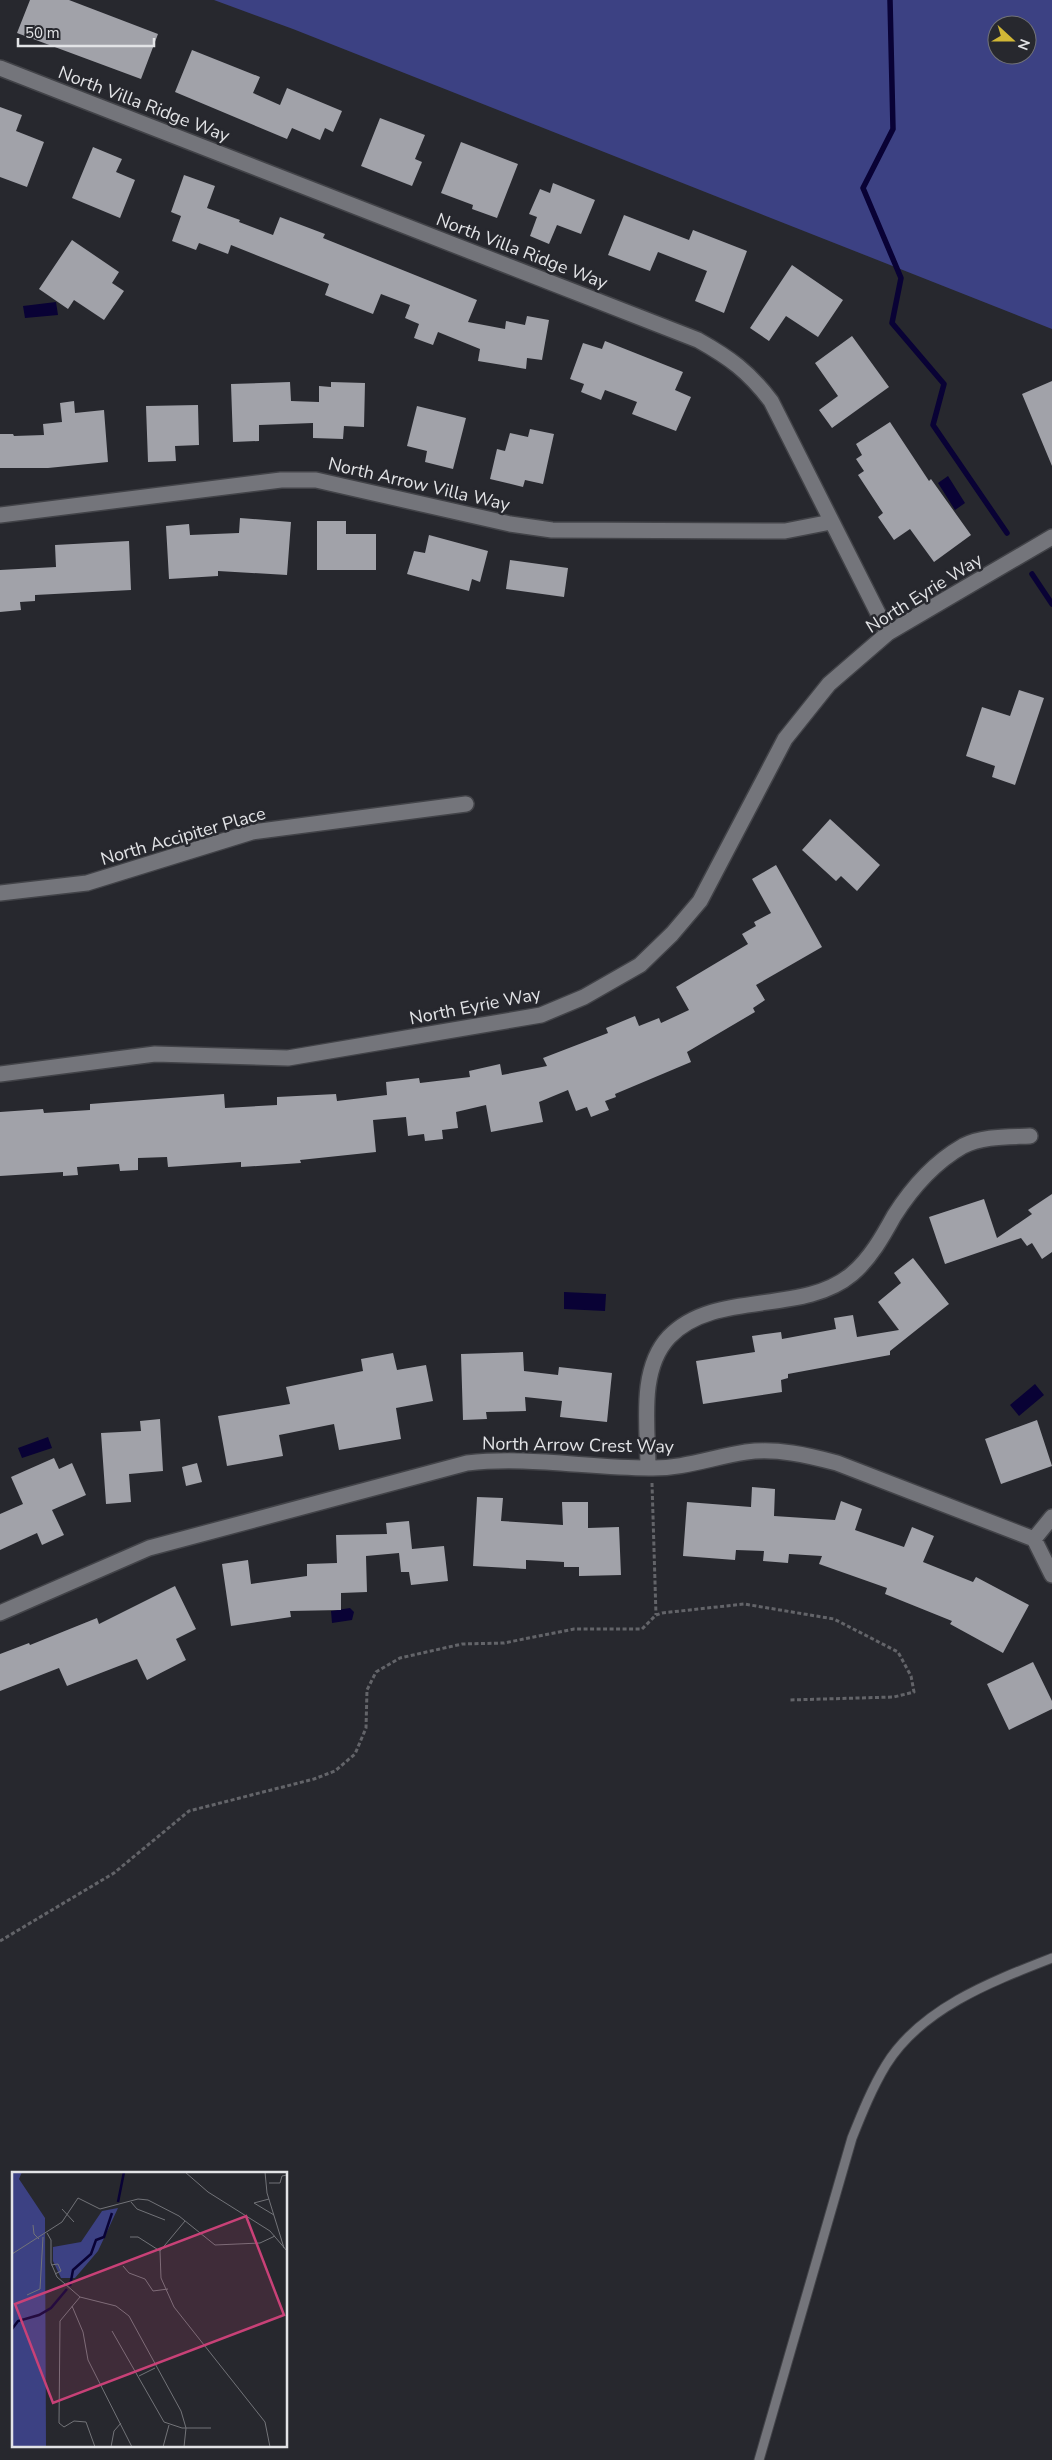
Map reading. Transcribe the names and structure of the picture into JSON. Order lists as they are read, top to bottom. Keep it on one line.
{"streets":{"street":["North Villa Ridge Way","North Arrow Villa Way","North Eyrie Way","North Accipiter Place","North Arrow Crest Way"]},"crossings":[["North Villa Ridge Way","North Arrow Villa Way"],["North Villa Ridge Way","North Eyrie Way"]],"scale_bar":"50 m","north":"right"}
